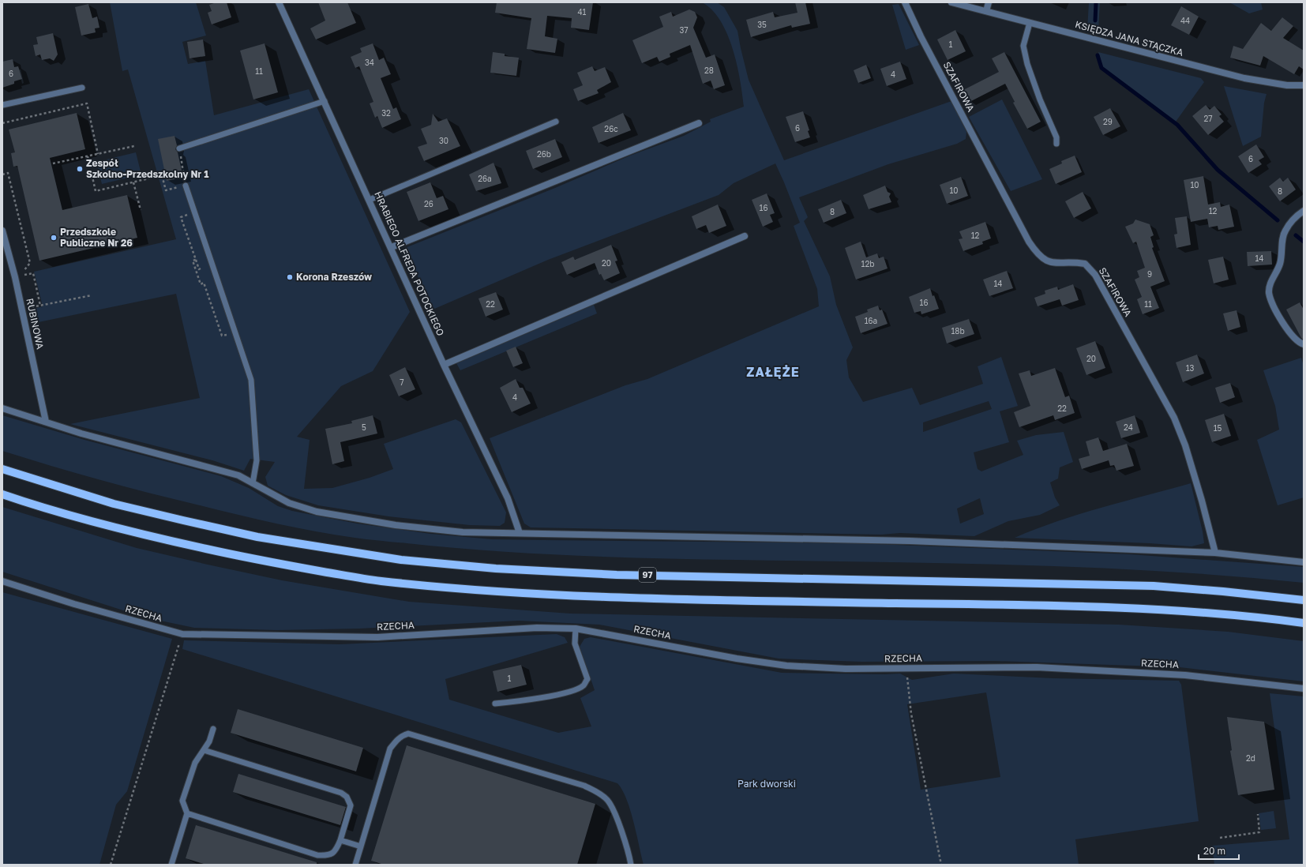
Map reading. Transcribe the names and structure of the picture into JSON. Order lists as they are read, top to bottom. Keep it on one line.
{"streets":{"main road":["97"],"street":["KSIĘDZA JANA STĄCZKA","SZAFIROWA","HRABIEGO ALFREDA POTOCKIEGO","RUBINOWA","RZECHA"]},"districts":["ZAŁĘŻE"],"parks":["Park dworski"],"places":["Zespół Szkolno-Przedszkolny Nr 1","Przedszkole Publiczne Nr 26","Korona Rzeszów"],"house_numbers":["41","44","35","37","1","34","28","11","6","4","32","27","29","6","26c","30","26b","6","26a","10","10","8","26","16","12","8","12","14","20","12b","9","14","16","22","11","16a","18b","20","13","7","4","22","5","24","15","1","2d"],"scale_bar":"20 m"}
